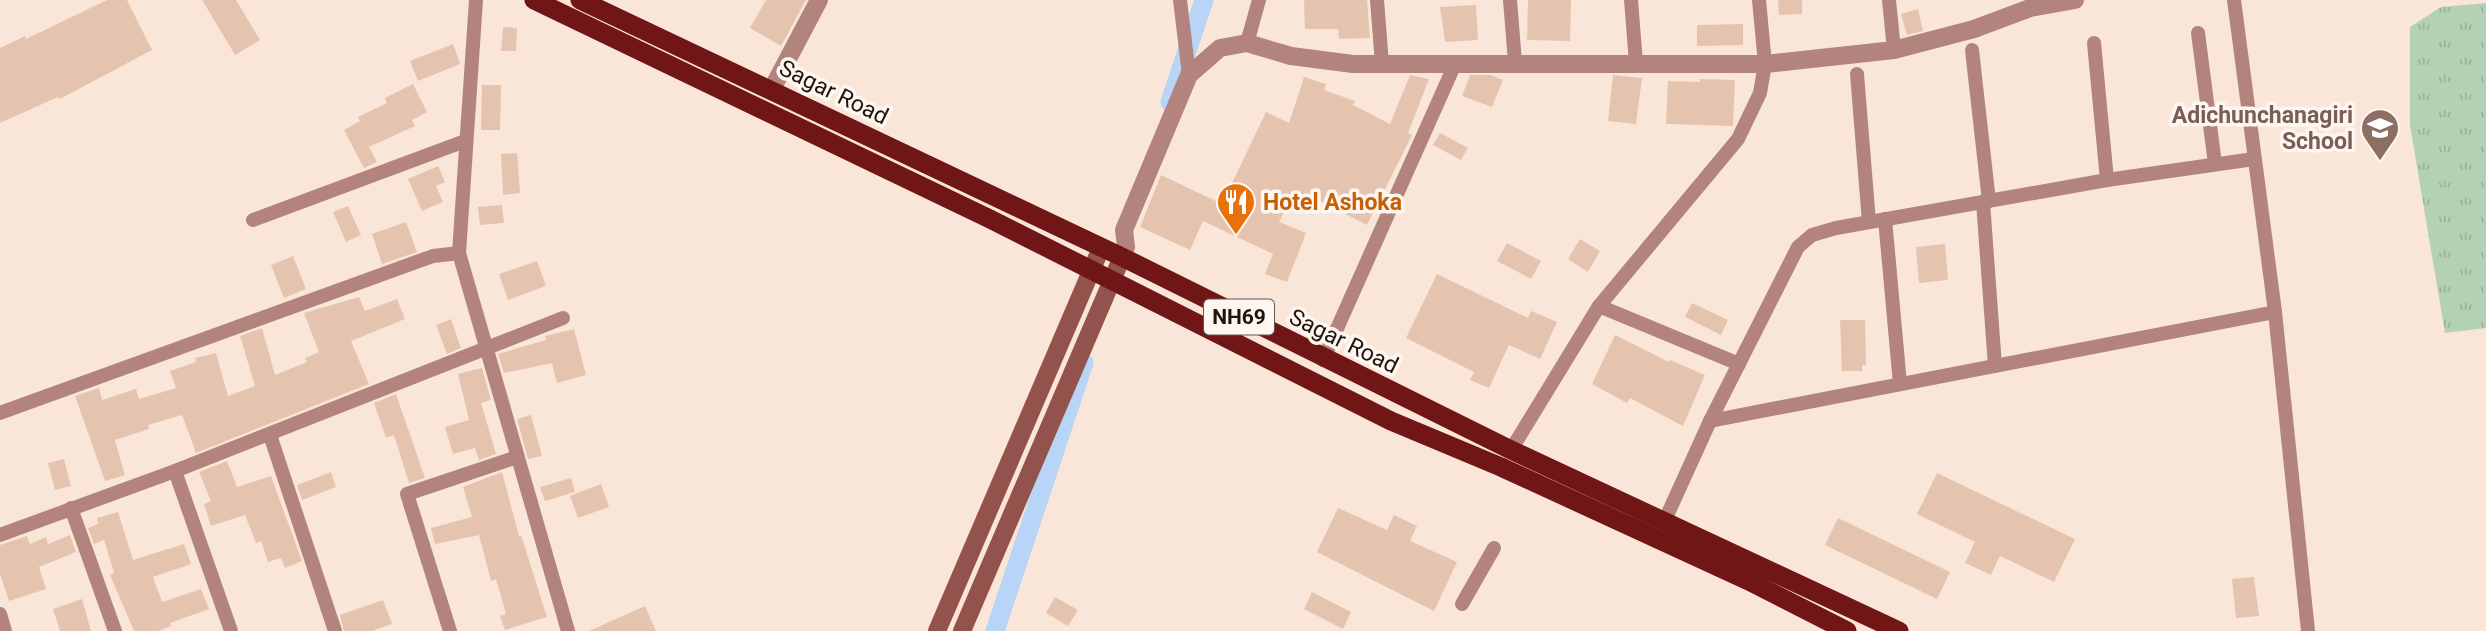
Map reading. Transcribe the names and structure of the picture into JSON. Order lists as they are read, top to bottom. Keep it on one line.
{"streets":{"highway":["Sagar Road","NH69"]},"places":{"school or university":["Adichunchanagiri School"],"restaurant":["Hotel Ashoka"]}}
